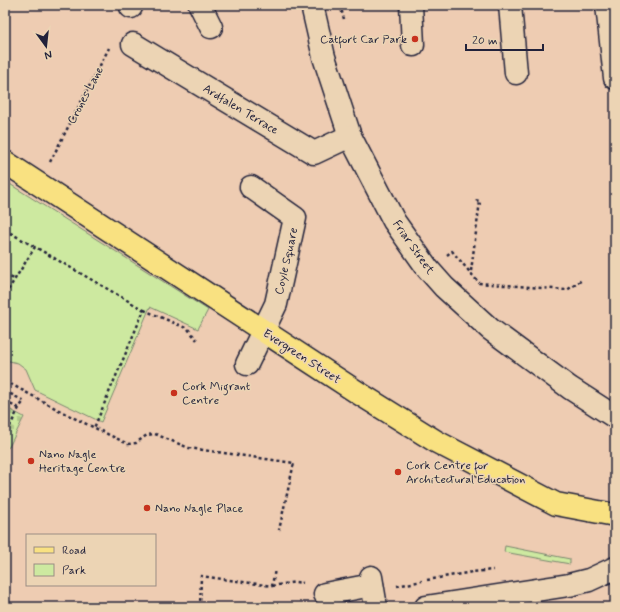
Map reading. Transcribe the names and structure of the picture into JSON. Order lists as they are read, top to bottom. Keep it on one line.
{"streets":{"main road":["Evergreen Street"],"street":["Ardfalen Terrace","Friar Street","Coyle Square"],"path":["Crones Lane"]},"crossings":[["Crones Lane","Ardfalen Terrace"],["Crones Lane","Evergreen Street"],["Ardfalen Terrace","Friar Street"],["Coyle Square","Evergreen Street"]],"places":["Catfort Car Park","Cork Migrant Centre","Nano Nagle Heritage Centre","Cork Centre for Architectural Education","Nano Nagle Place"],"legend":["Road","Park"],"scale_bar":"20 m","north":"bottom"}
